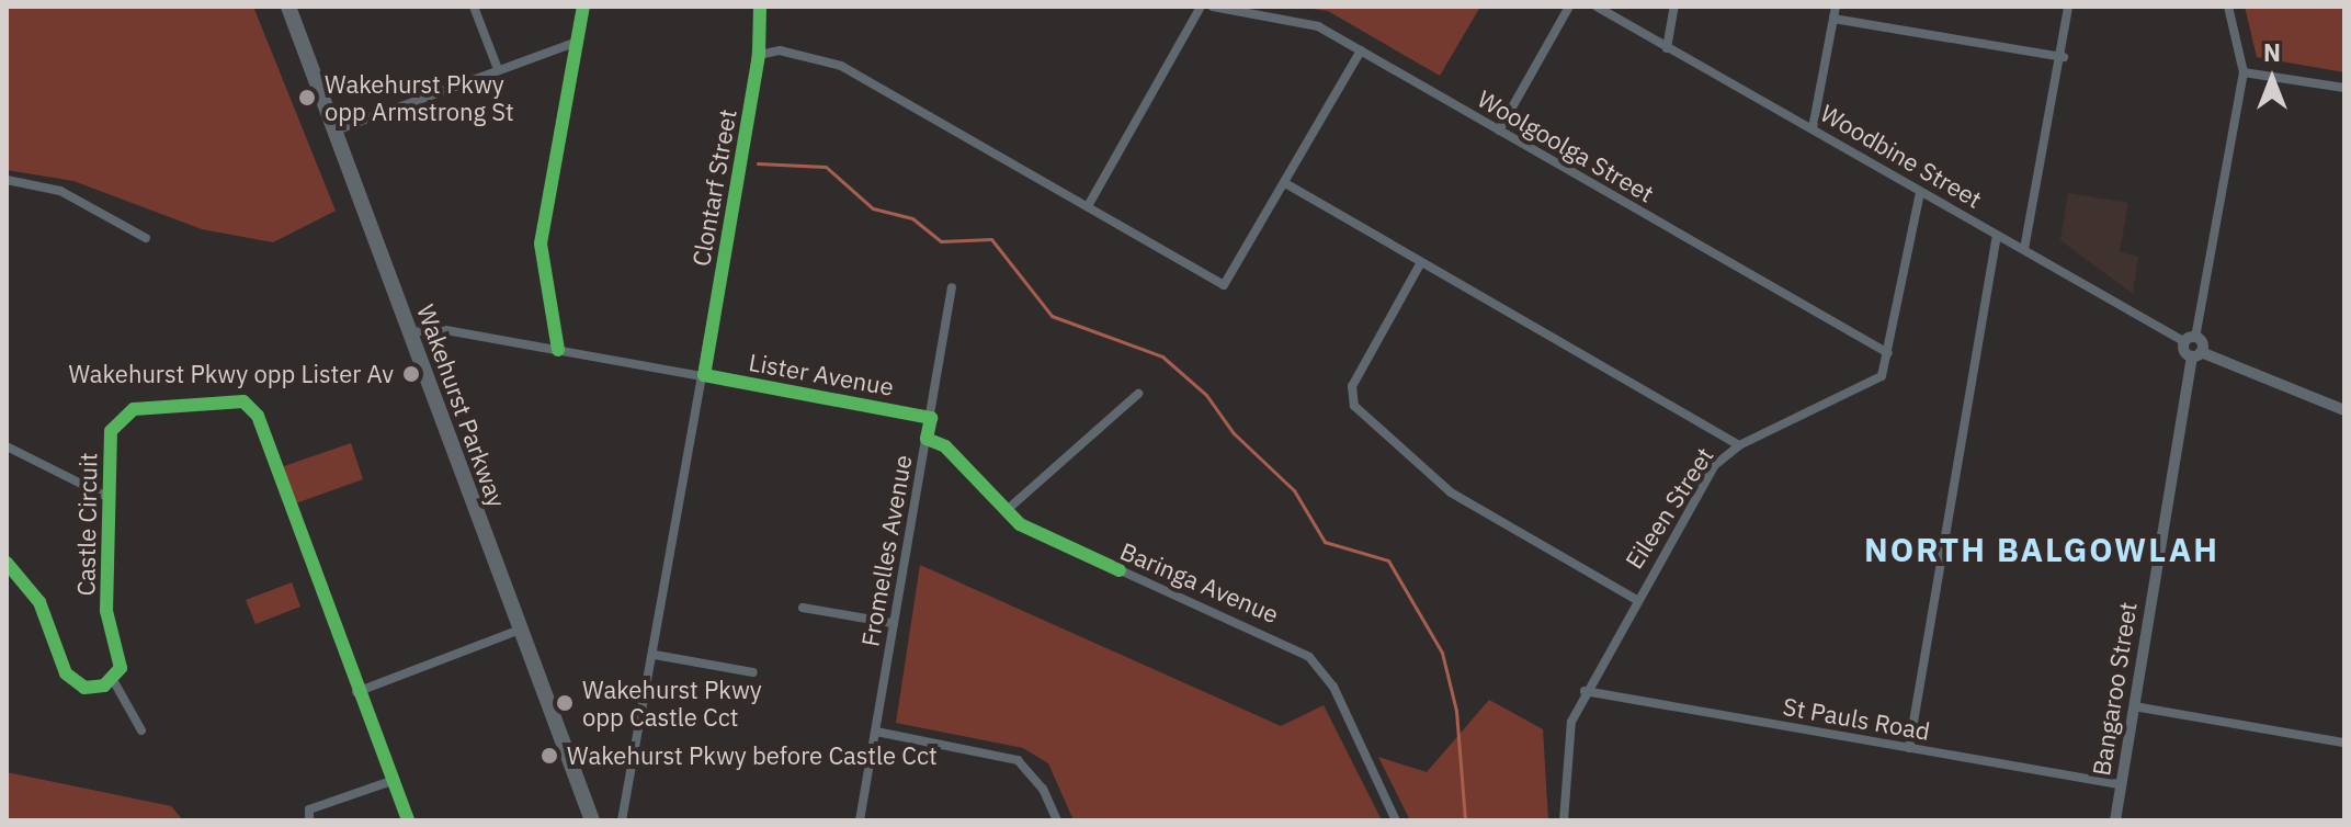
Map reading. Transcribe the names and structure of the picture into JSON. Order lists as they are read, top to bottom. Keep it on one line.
{"streets":{"main road":["Wakehurst Parkway"],"street":["Woolgoolga Street","Woodbine Street","Clontarf Street","Lister Avenue","Eileen Street","Castle Circuit","Fromelles Avenue","Baringa Avenue","Bangaroo Street","St Pauls Road"]},"crossings":[["Woolgoolga Street","Eileen Street"],["Woodbine Street","Eileen Street"],["Clontarf Street","Lister Avenue"],["Lister Avenue","Wakehurst Parkway"],["Lister Avenue","Fromelles Avenue"],["Eileen Street","St Pauls Road"],["Fromelles Avenue","Baringa Avenue"],["Bangaroo Street","St Pauls Road"]],"districts":["NORTH BALGOWLAH"],"places":["Wakehurst Pkwy opp Armstrong St","Wakehurst Pkwy opp Lister Av","Wakehurst Pkwy opp Castle Cct","Wakehurst Pkwy before Castle Cct"],"north":"top"}
